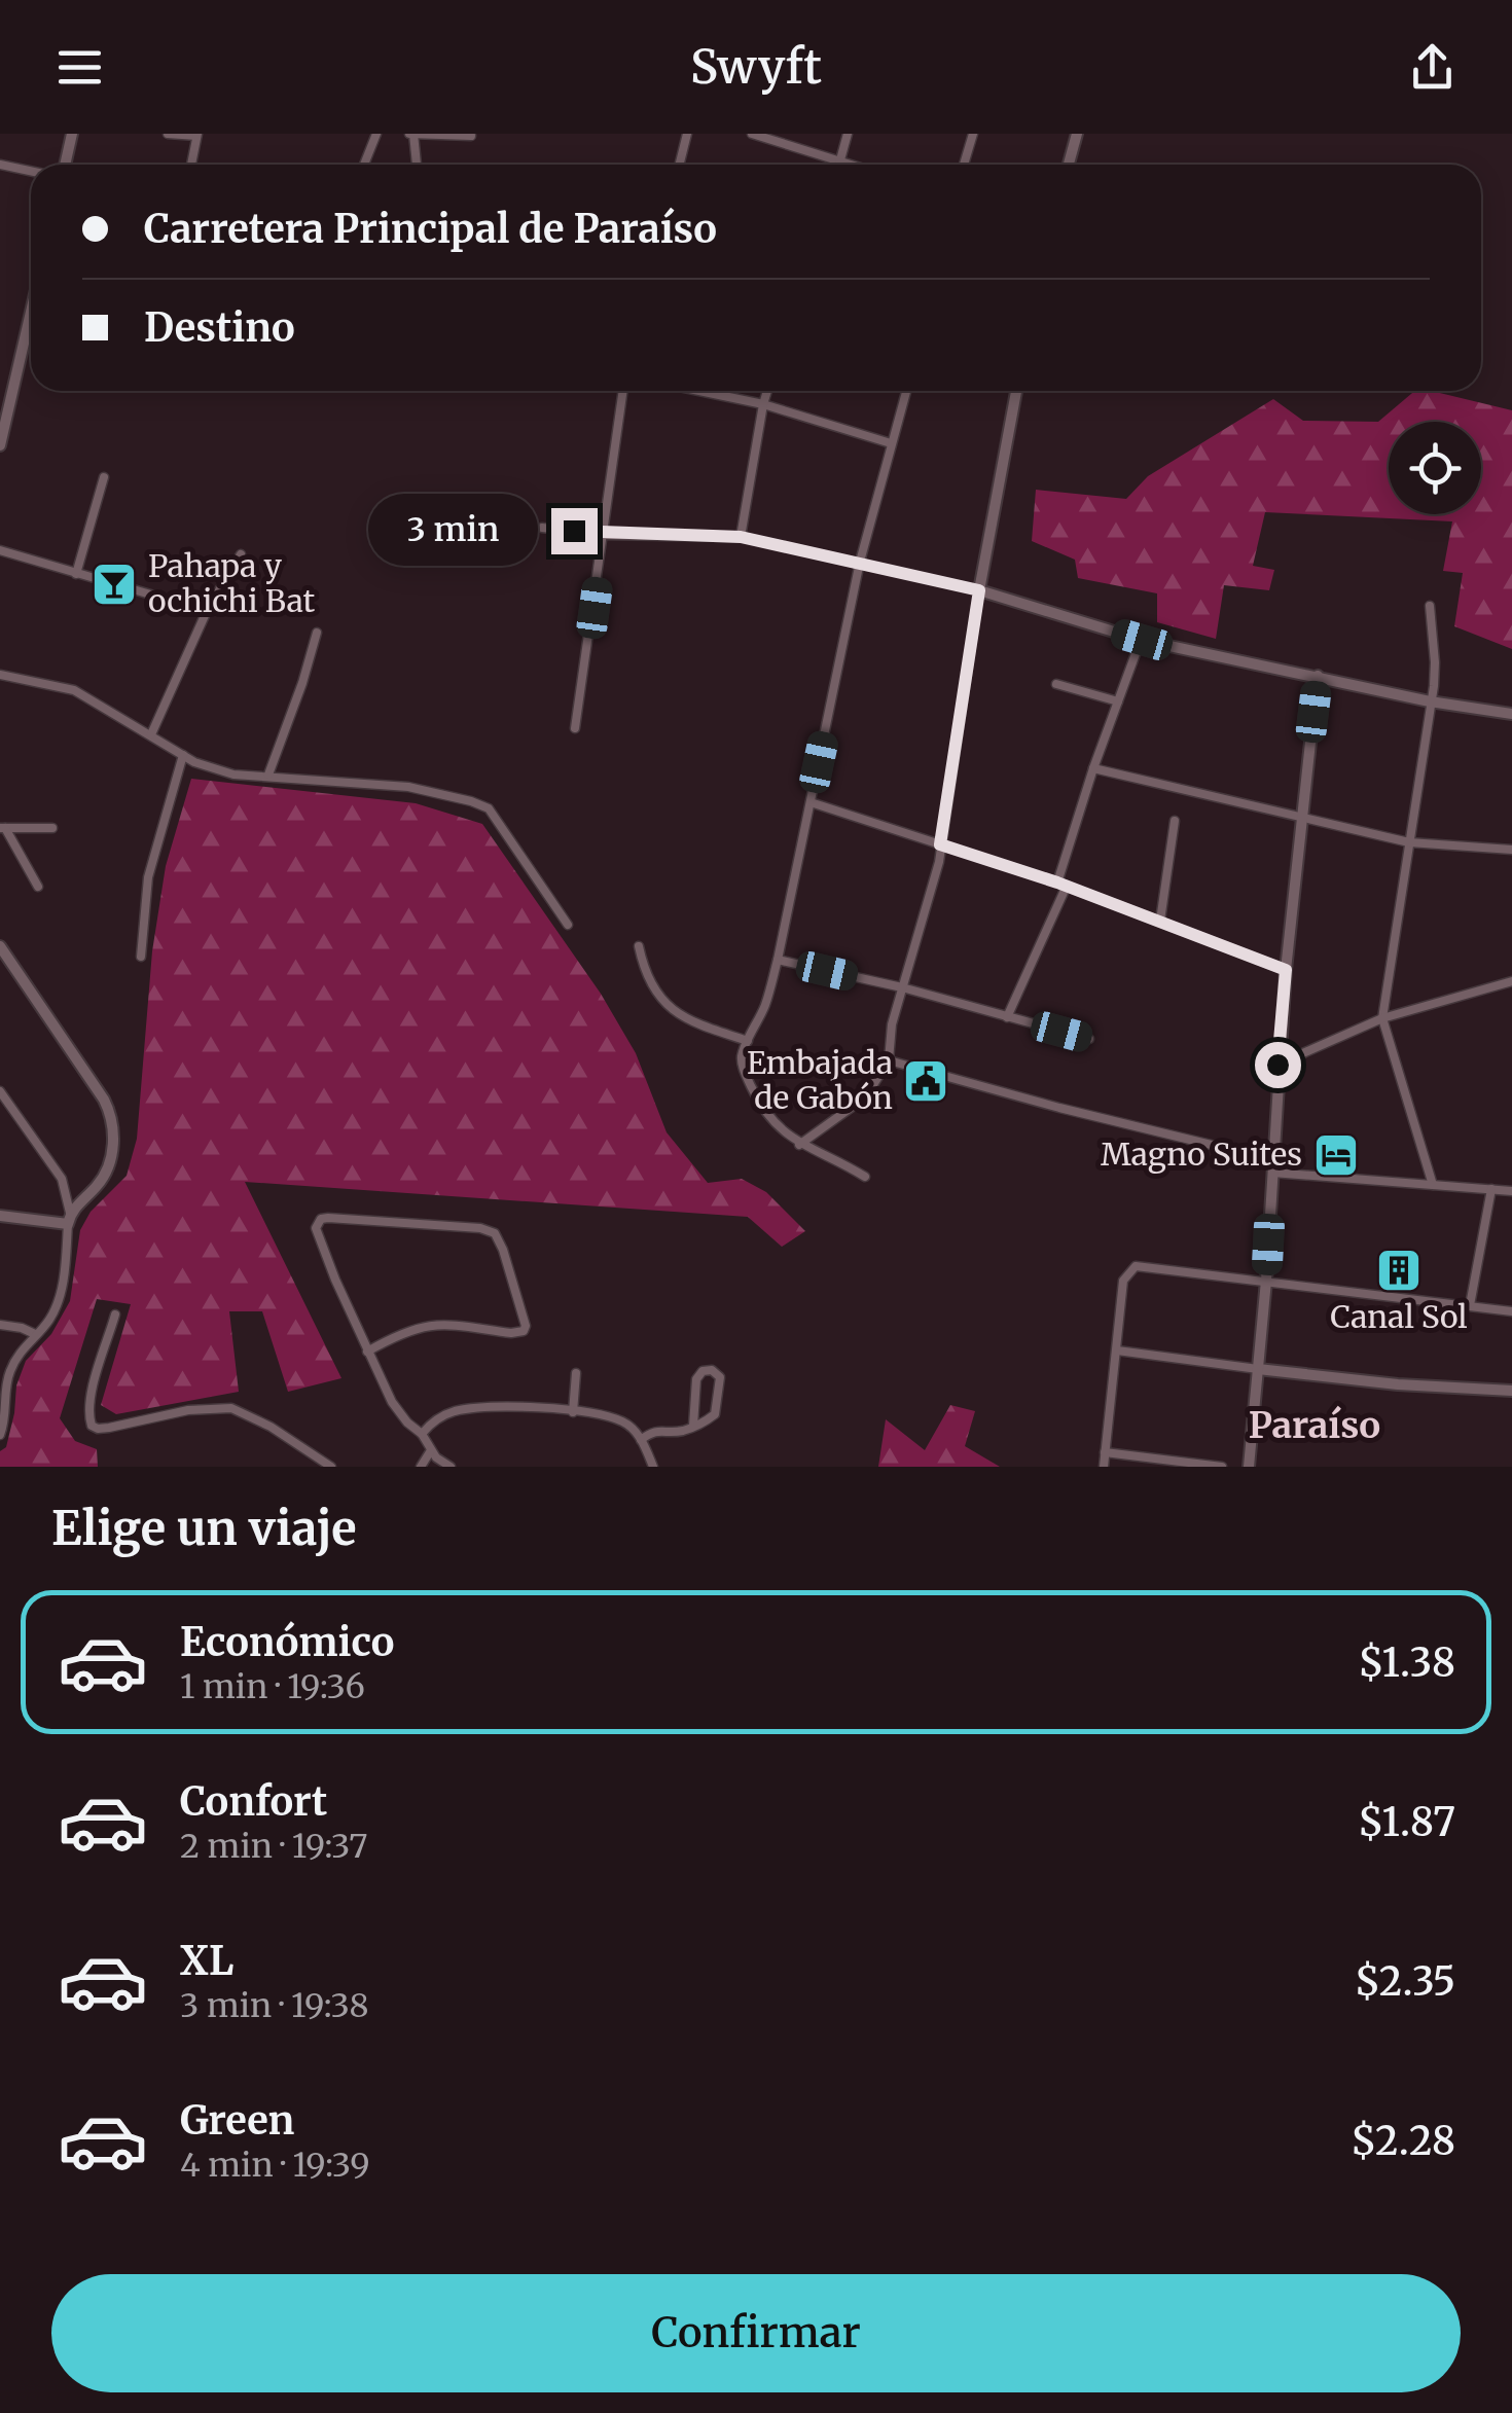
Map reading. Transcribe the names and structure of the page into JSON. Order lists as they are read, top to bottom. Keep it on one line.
{"districts":["Paraíso"],"places":{"bar":["Pahapa y ochichi Bat"],"public building":["Embajada de Gabón"],"hotel":["Magno Suites"],"building":["Canal Sol"]},"page":{"header":"Swyft","banner":["Carretera Principal de Paraíso","Destino"],"bubble":"3 min","heading":"Elige un viaje","list":[{"name":"Económico","note":"1 min · 19:36","value":"$1.38"},{"name":"Confort","note":"2 min · 19:37","value":"$1.87"},{"name":"XL","note":"3 min · 19:38","value":"$2.35"},{"name":"Green","note":"4 min · 19:39","value":"$2.28"}],"buttons":"Confirmar"}}
